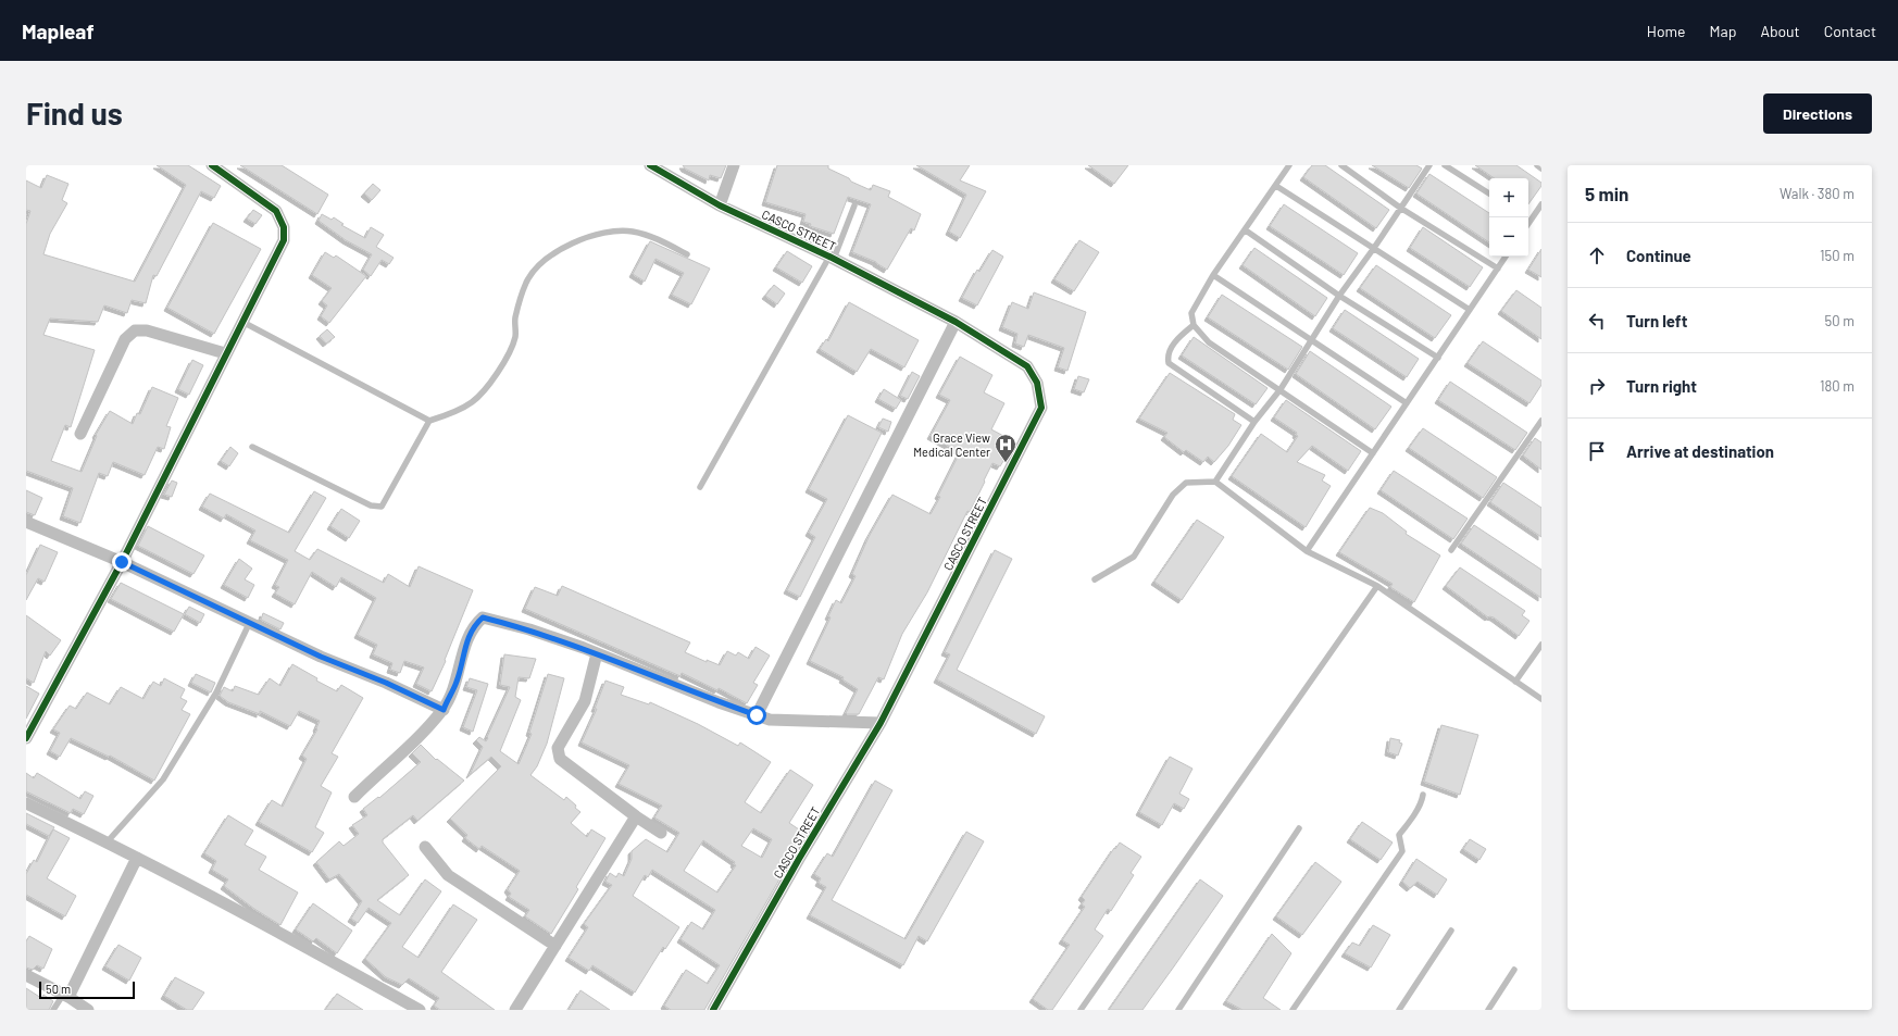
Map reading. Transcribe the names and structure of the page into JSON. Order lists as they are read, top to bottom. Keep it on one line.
{"streets":{"street":["CASCO STREET"]},"places":{"hospital":["Grace View Medical Center"]},"scale_bar":"50 m","page":{"header":"Mapleaf","nav":["Home","Map","About","Contact"],"buttons":"Directions","title":"Find us","heading":["5 min","Walk · 380 m"],"map_buttons":["+","−"],"list":[["Continue","150 m"],["Turn left","50 m"],["Turn right","180 m"],"Arrive at destination"],"scale":"50 m"}}
